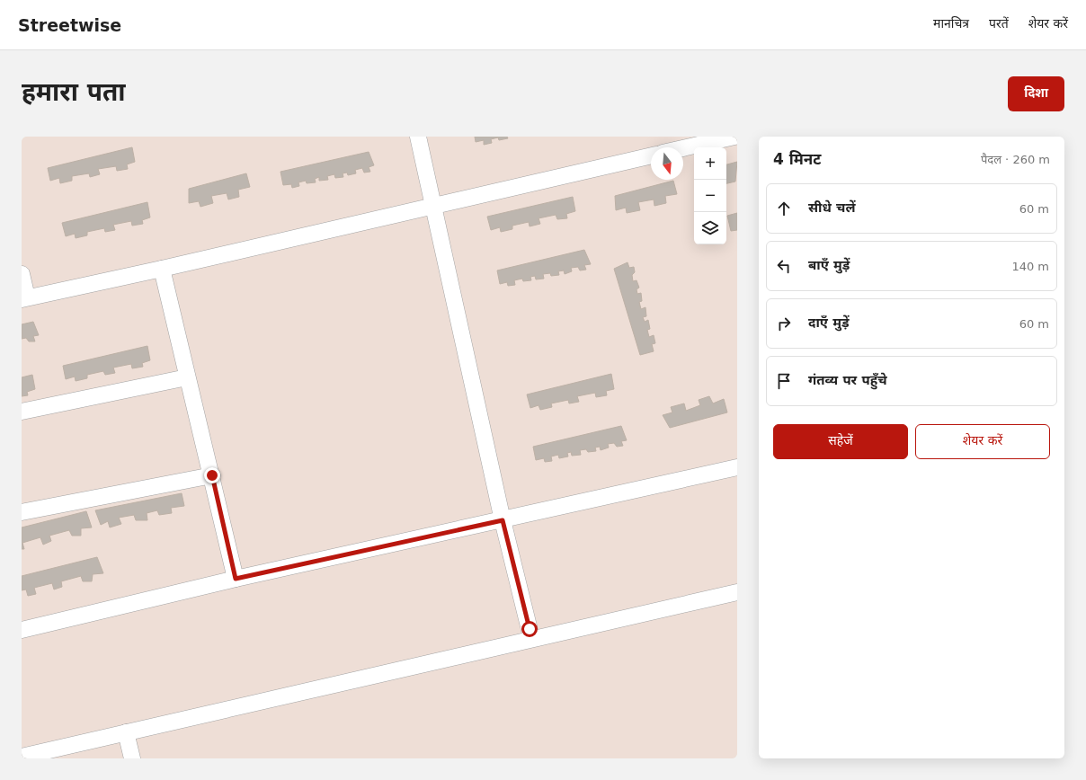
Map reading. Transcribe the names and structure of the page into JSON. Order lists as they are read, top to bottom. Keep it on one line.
{"north":"bottom","page":{"header":"Streetwise","nav":["मानचित्र","परतें","शेयर करें"],"buttons":["दिशा",["सहेजें","शेयर करें"]],"title":"हमारा पता","heading":["4 मिनट","पैदल · 260 m"],"map_buttons":["+","−"],"list":[["सीधे चलें","60 m"],["बाएँ मुड़ें","140 m"],["दाएँ मुड़ें","60 m"],"गंतव्य पर पहुँचे"]}}
